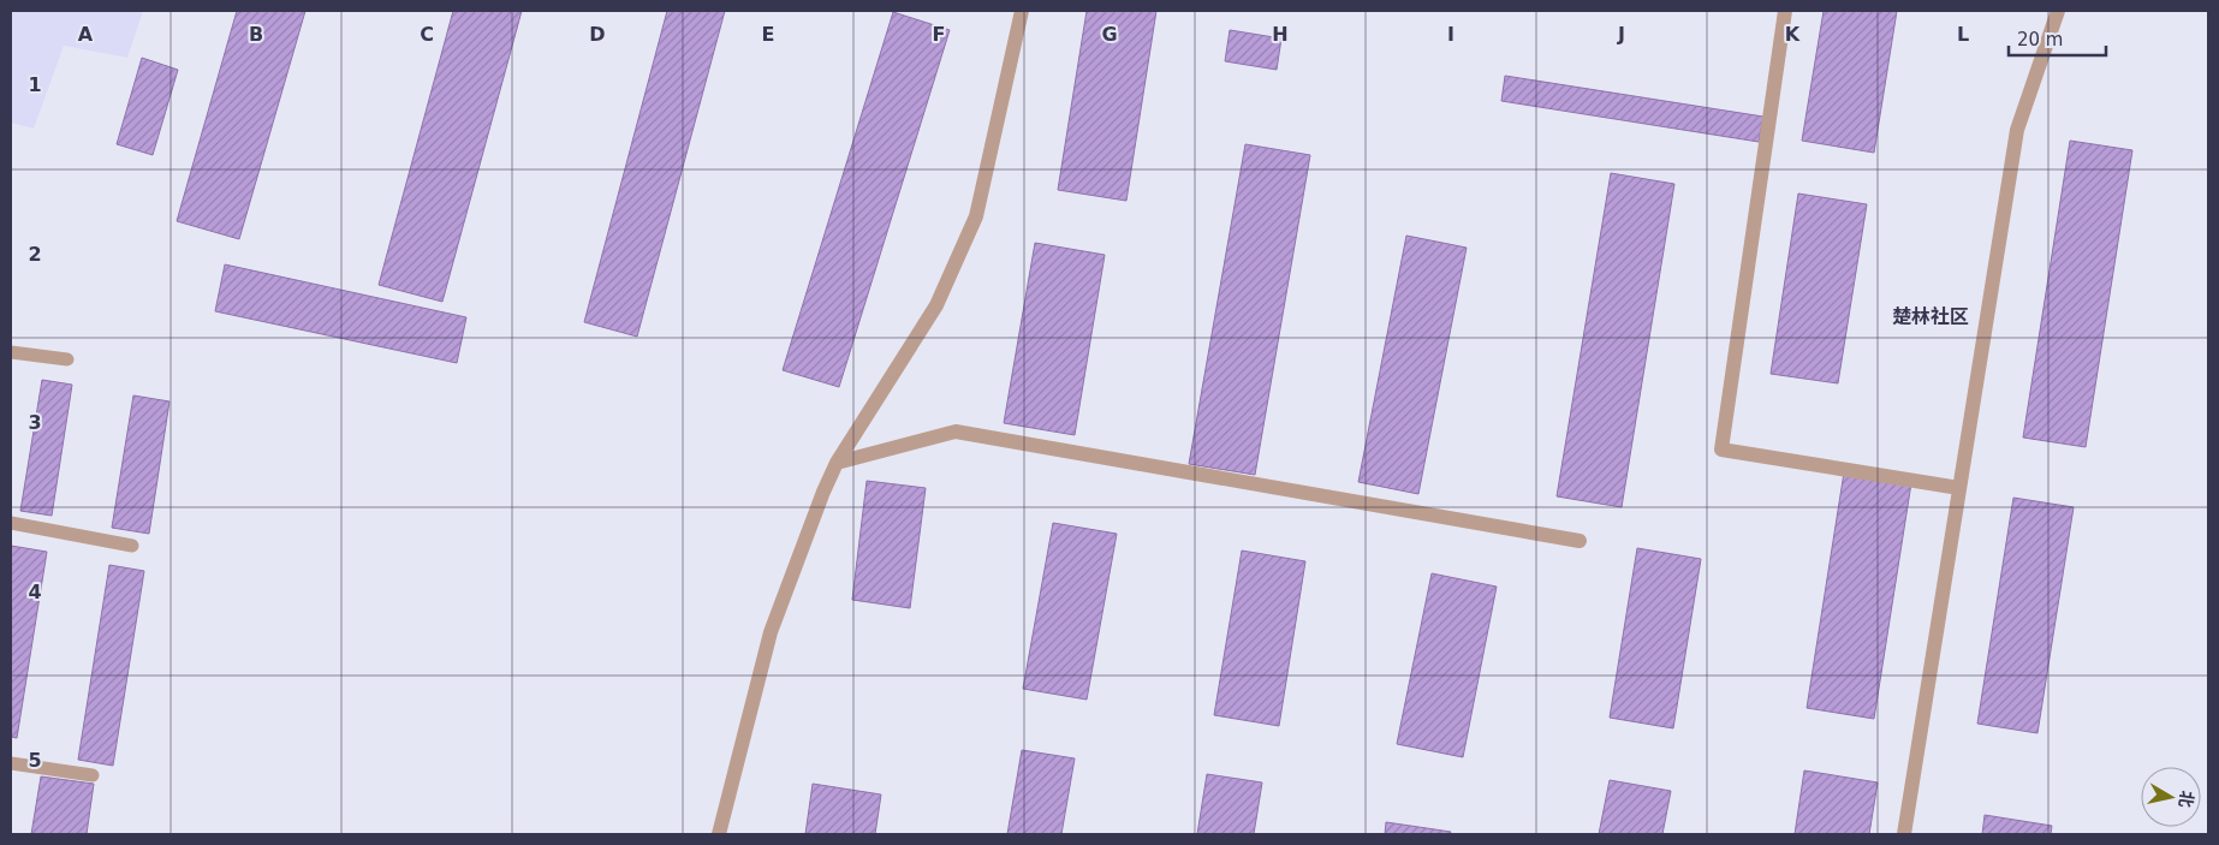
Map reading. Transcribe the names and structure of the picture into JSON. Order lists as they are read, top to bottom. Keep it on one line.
{"districts":["楚林社区"],"scale_bar":"20 m","north":"right","grid":{"columns":["A","B","C","D","E","F","G","H","I","J","K","L"],"rows":["1","2","3","4","5"]}}
